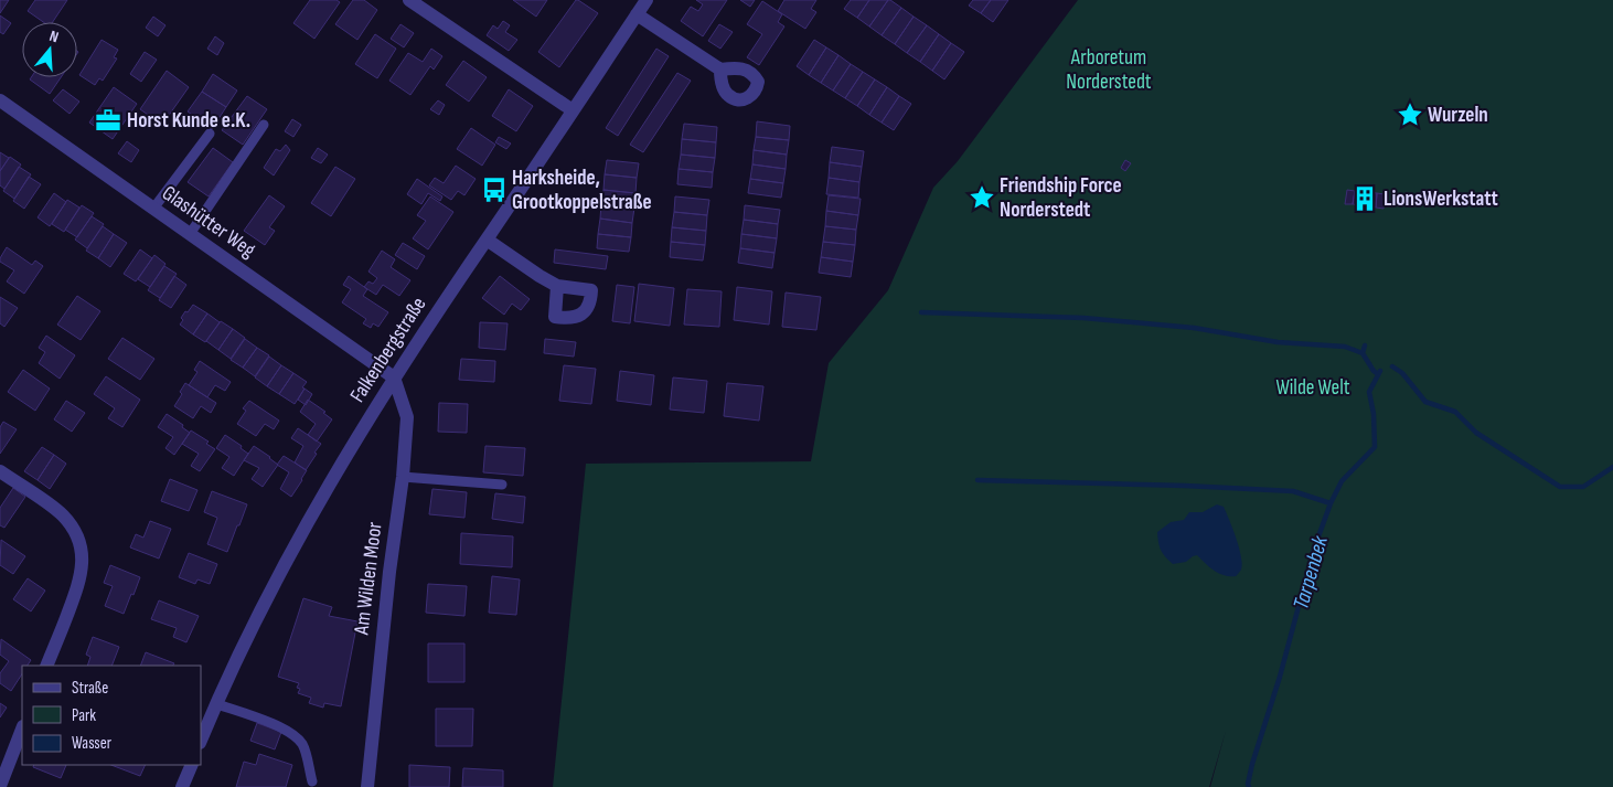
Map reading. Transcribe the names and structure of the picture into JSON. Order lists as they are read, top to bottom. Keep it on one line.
{"streets":{"street":["Glashütter Weg","Falkenbergstraße","Am Wilden Moor"]},"crossings":[["Glashütter Weg","Falkenbergstraße"],["Glashütter Weg","Am Wilden Moor"],["Falkenbergstraße","Am Wilden Moor"]],"water":["Tarpenbek"],"parks":["Arboretum Norderstedt","Wilde Welt"],"places":{"place":["Wurzeln","Friendship Force Norderstedt"],"office":["Horst Kunde e.K."],"bus stop":["Harksheide, Grootkoppelstraße"],"building":["LionsWerkstatt"]},"legend":["Straße","Park","Wasser"],"north":"top"}
